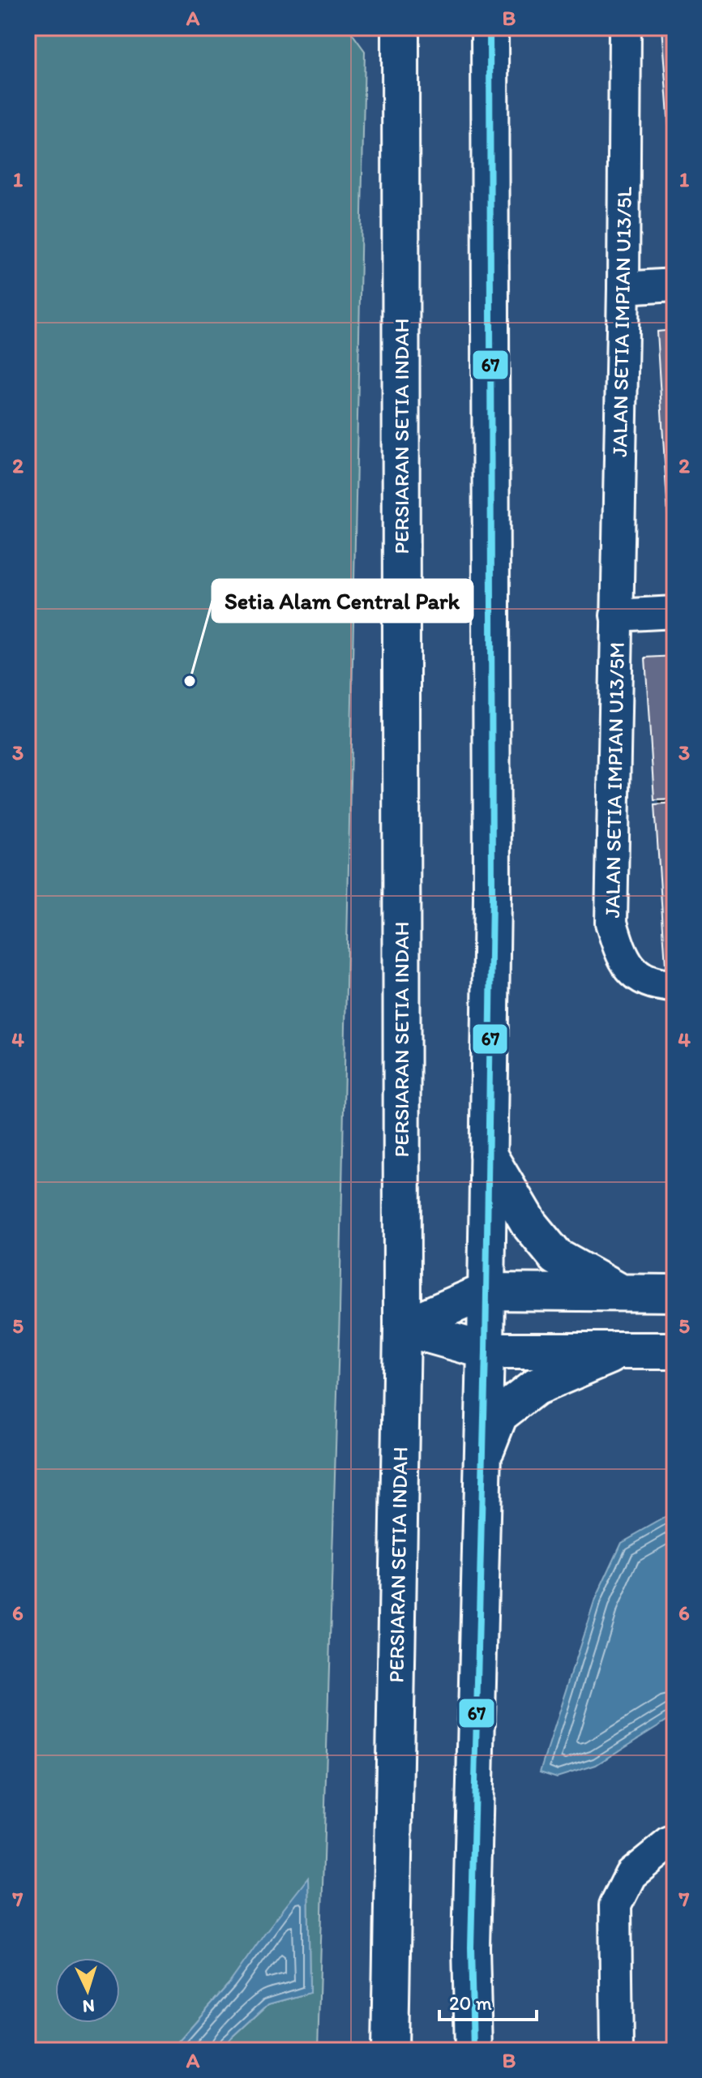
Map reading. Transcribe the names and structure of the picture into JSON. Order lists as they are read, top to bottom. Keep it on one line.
{"streets":{"street":["JALAN SETIA IMPIAN U13/5L","PERSIARAN SETIA INDAH","JALAN SETIA IMPIAN U13/5M"]},"crossings":[["JALAN SETIA IMPIAN U13/5L","JALAN SETIA IMPIAN U13/5M"]],"places":["Setia Alam Central Park"],"lines":["transit line 67"],"scale_bar":"20 m","north":"bottom","grid":{"columns":["A","B"],"rows":["1","2","3","4","5","6","7"]}}
